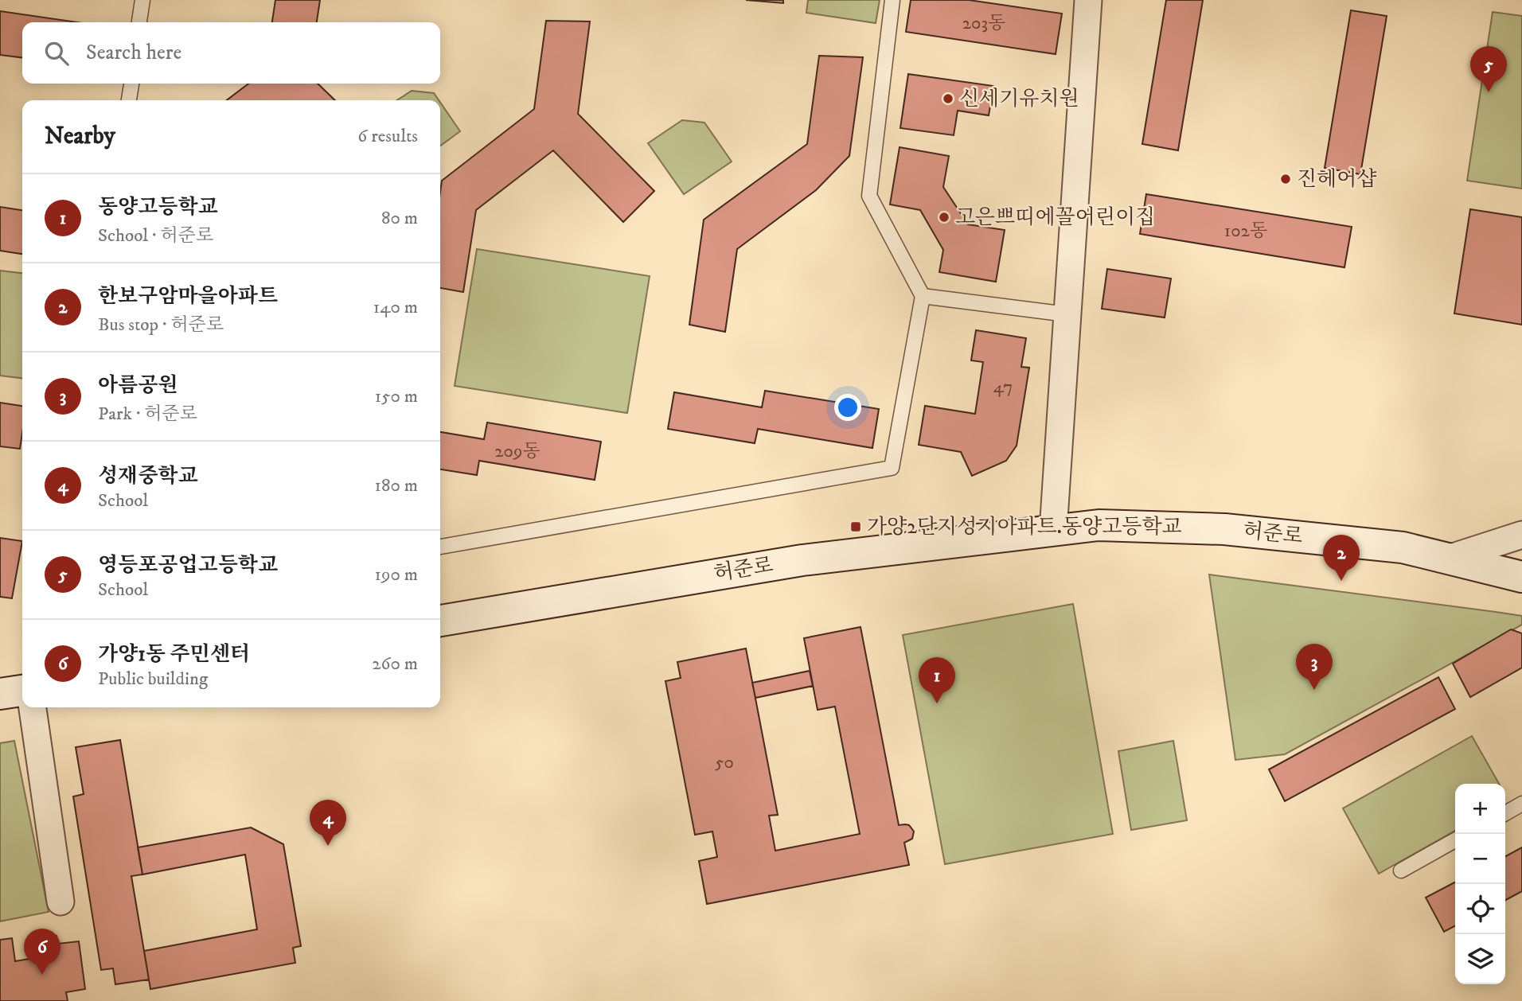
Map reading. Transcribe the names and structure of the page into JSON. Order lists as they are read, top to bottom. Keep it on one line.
{"streets":{"street":["허준로"]},"places":{"other":["신세기유치원","진헤어샵","고은쁘띠에꼴어린이집"],"transit":["가양2단지성지아파트.동양고등학교"]},"house_numbers":["203동","102동","47","209동","50"],"page":{"search":"Search here","pins":["5","2","3","1","4","6"],"heading":["Nearby","6 results"],"list":[{"mark":"1","name":"동양고등학교","note":"School · 허준로","value":"80 m"},{"mark":"2","name":"한보구암마을아파트","note":"Bus stop · 허준로","value":"140 m"},{"mark":"3","name":"아름공원","note":"Park · 허준로","value":"150 m"},{"mark":"4","name":"성재중학교","note":"School","value":"180 m"},{"mark":"5","name":"영등포공업고등학교","note":"School","value":"190 m"},{"mark":"6","name":"가양1동 주민센터","note":"Public building","value":"260 m"}],"map_buttons":["+","−"]}}
